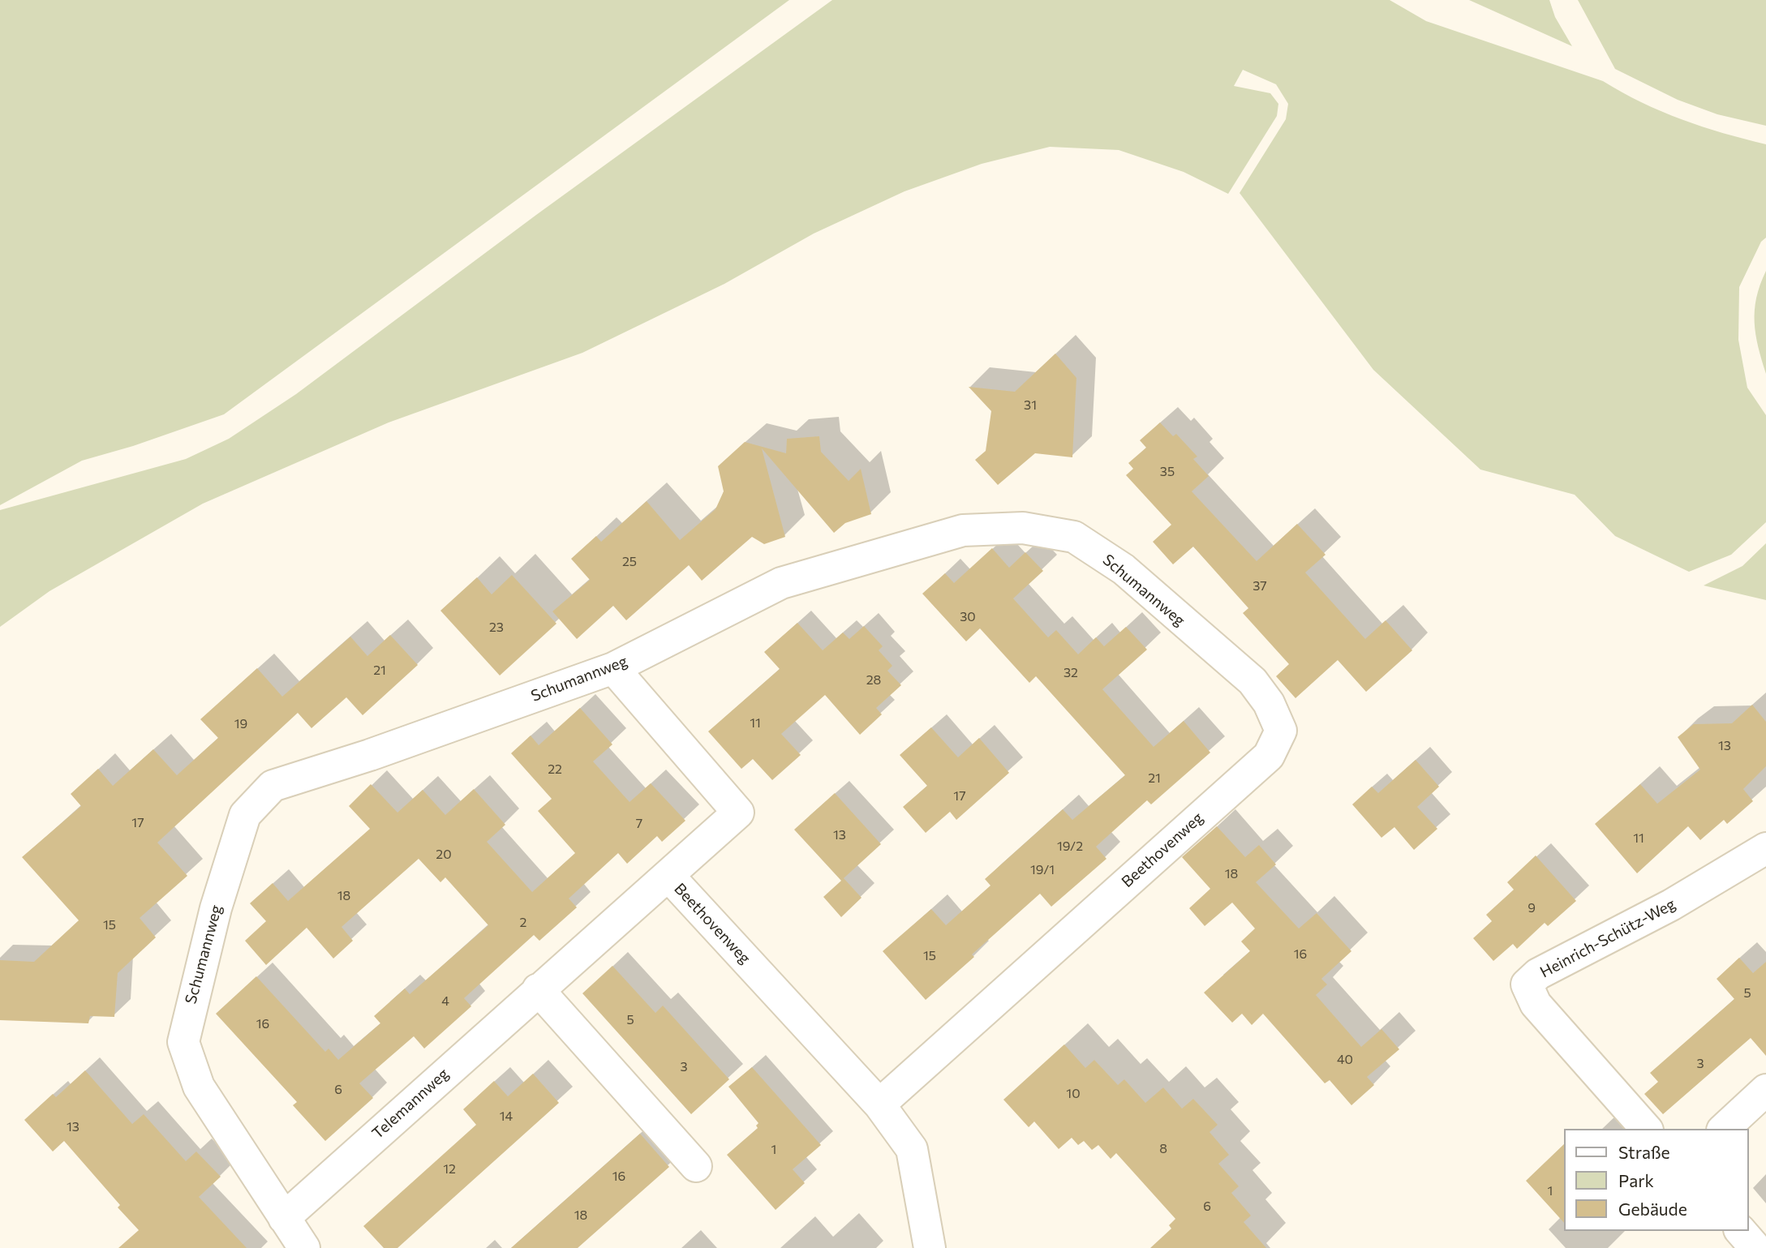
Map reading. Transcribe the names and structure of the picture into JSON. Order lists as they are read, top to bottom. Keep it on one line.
{"streets":{"street":["Schumannweg","Beethovenweg","Heinrich-Schütz-Weg","Telemannweg"]},"crossings":[["Schumannweg","Beethovenweg"],["Schumannweg","Telemannweg"],["Beethovenweg","Telemannweg"]],"house_numbers":["31","35","25","37","30","23","21","32","28","11","19","13","22","21","17","17","7","13","11","19/2","20","19/1","18","18","9","2","15","16","15","5","4","5","16","40","3","3","6","10","14","13","8","1","12","16","1","6","18"],"legend":["Straße","Park","Gebäude"]}
